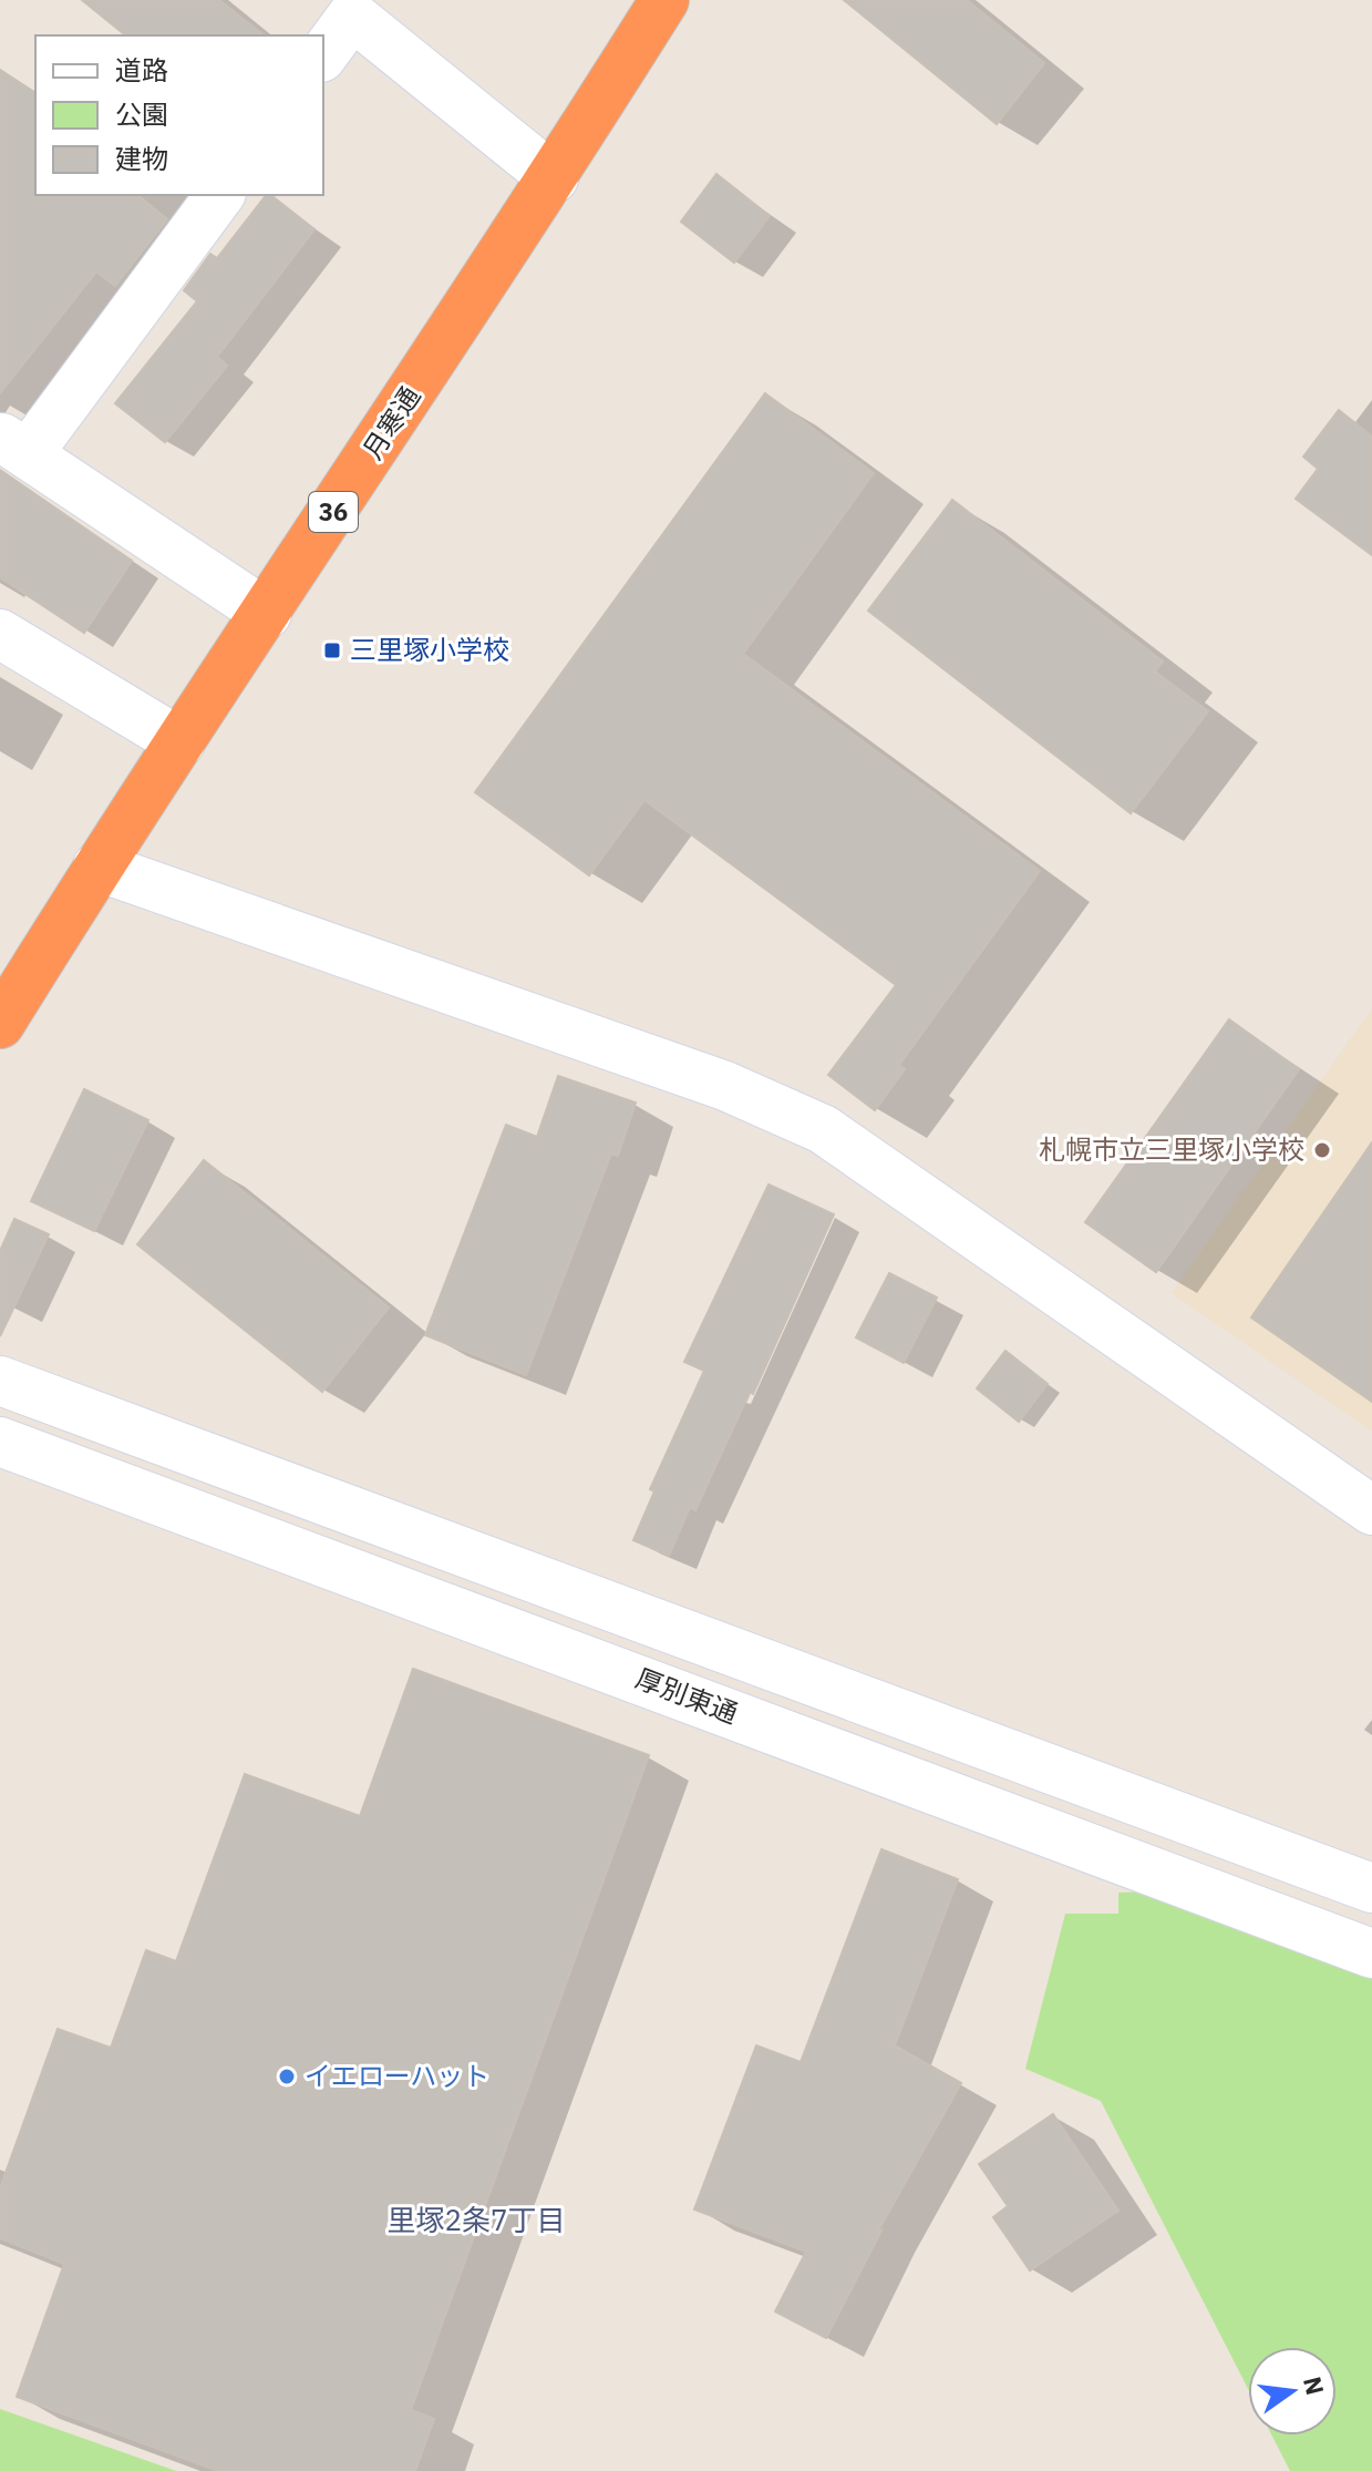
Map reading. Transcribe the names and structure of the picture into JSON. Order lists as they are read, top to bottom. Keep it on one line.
{"streets":{"highway":["月寒通","36"],"street":["厚別東通"]},"districts":["里塚2条7丁目"],"places":{"transit":["三里塚小学校"],"other":["札幌市立三里塚小学校","イエローハット"]},"legend":["道路","公園","建物"],"north":"right"}
